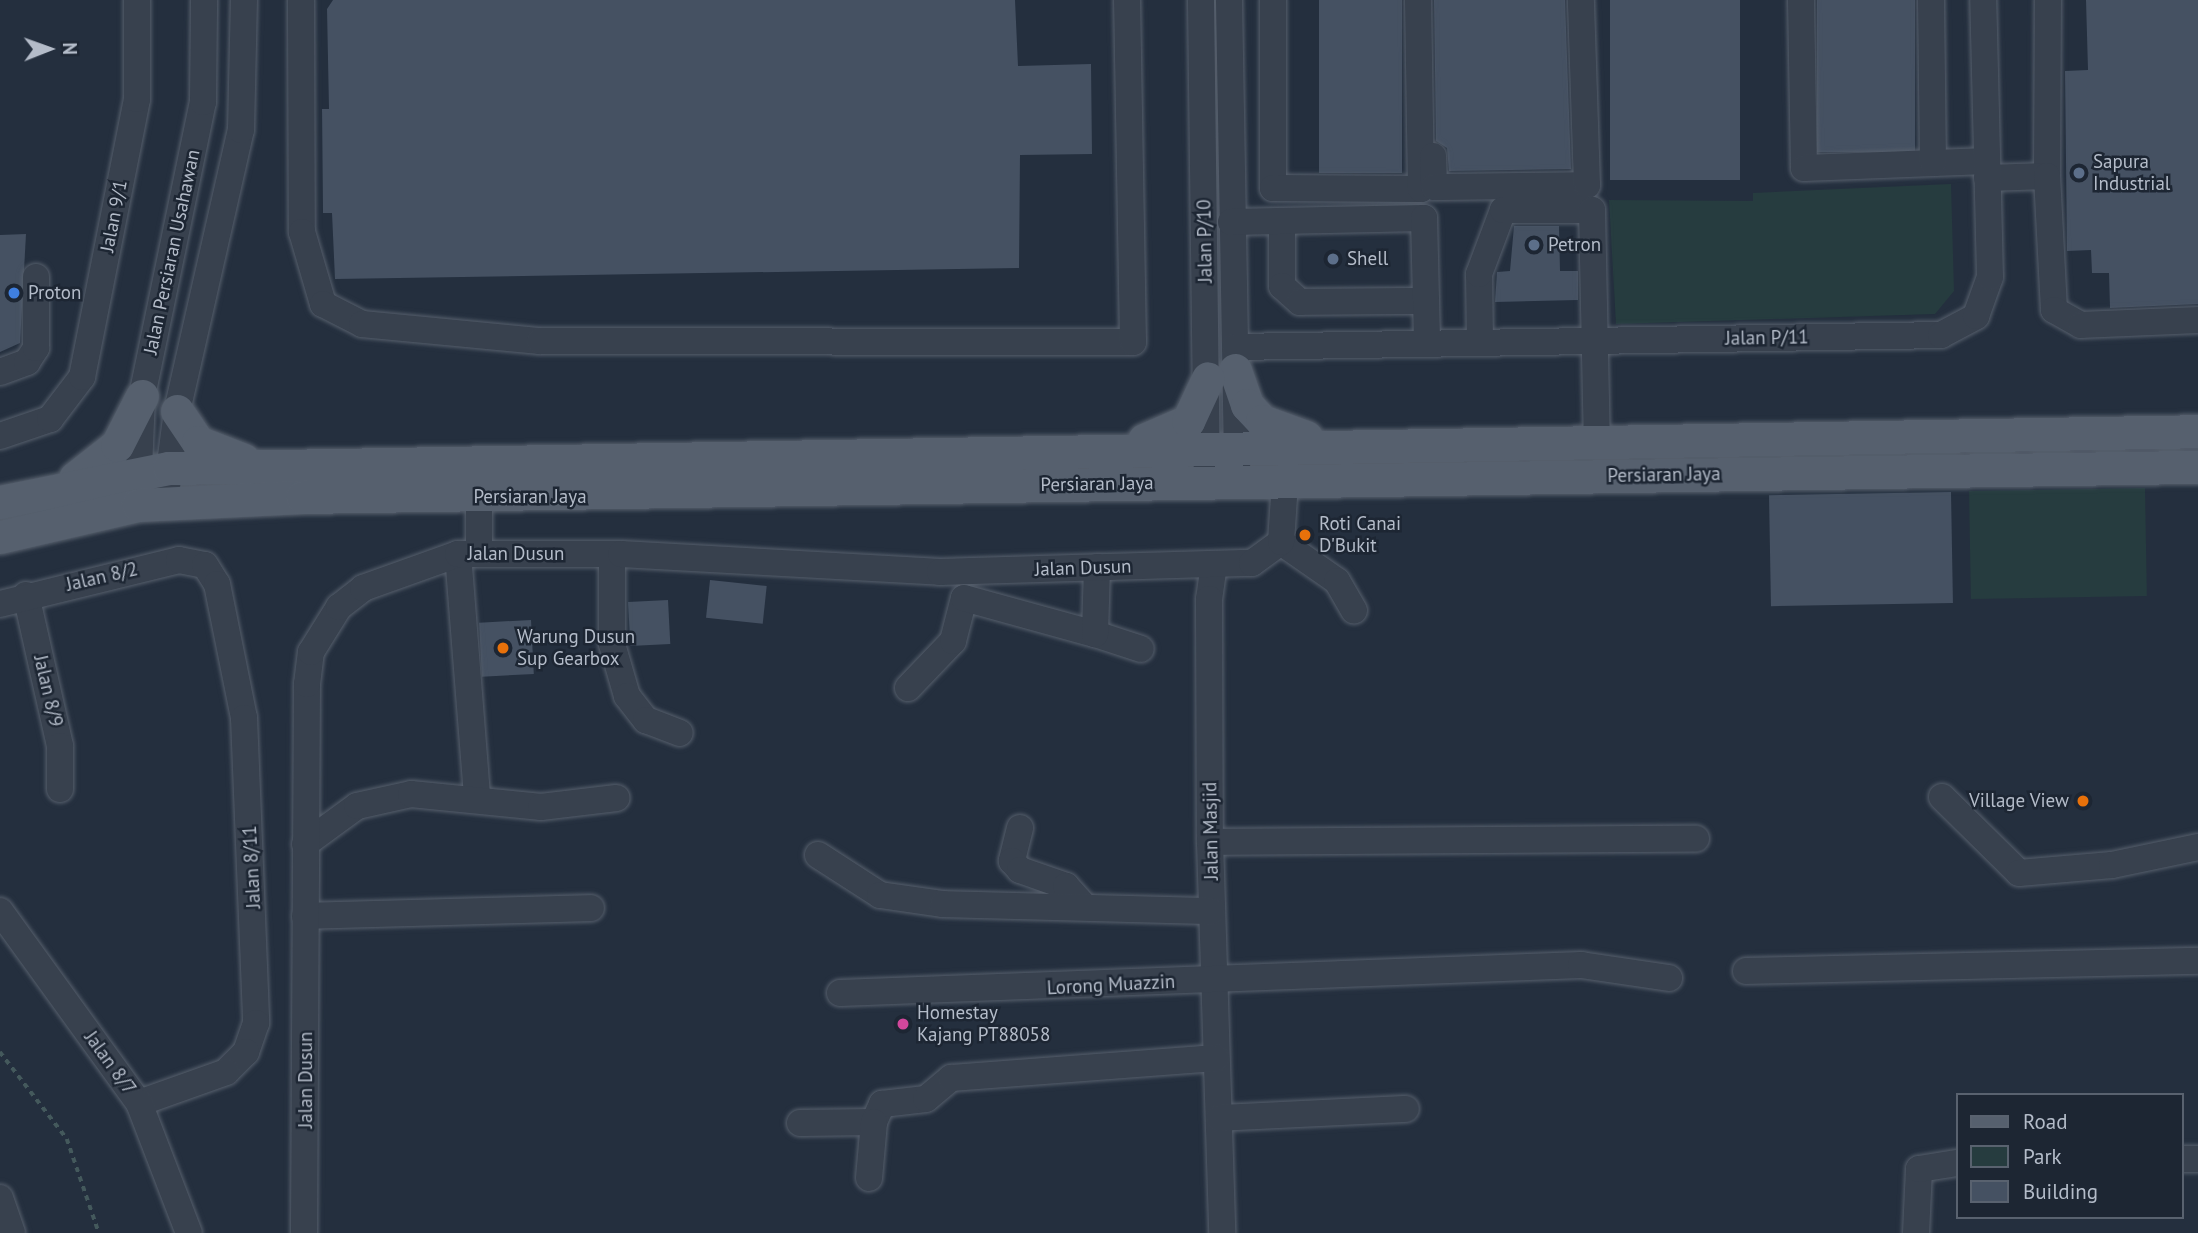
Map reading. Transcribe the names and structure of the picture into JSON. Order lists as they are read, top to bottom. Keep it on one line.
{"streets":{"main road":["Persiaran Jaya"],"street":["Jalan 9/1","Jalan P/10","Jalan Persiaran Usahawan","Jalan P/11","Jalan Dusun","Jalan 8/2","Jalan 8/9","Jalan Masjid","Jalan 8/11","Lorong Muazzin","Jalan 8/7"]},"crossings":[["Jalan P/10","Jalan P/11"],["Jalan P/10","Persiaran Jaya"],["Jalan Persiaran Usahawan","Persiaran Jaya"],["Jalan Dusun","Jalan Masjid"],["Jalan 8/2","Jalan 8/9"],["Jalan 8/2","Jalan 8/11"],["Jalan Masjid","Lorong Muazzin"],["Jalan 8/11","Jalan 8/7"]],"places":["Sapura Industrial","Petron","Shell","Proton","Roti Canai D'Bukit","Warung Dusun Sup Gearbox","Village View","Homestay Kajang PT88058"],"legend":["Road","Park","Building"],"north":"right"}
